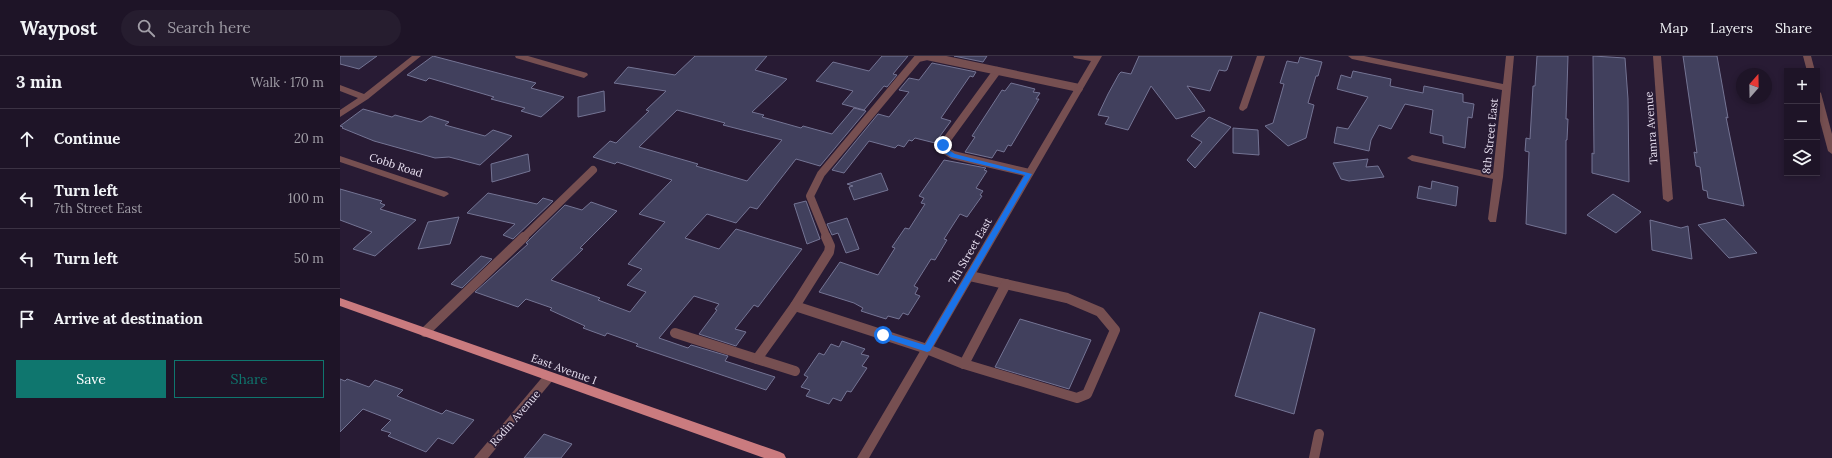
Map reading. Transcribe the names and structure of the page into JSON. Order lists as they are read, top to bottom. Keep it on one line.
{"streets":{"main road":["East Avenue I"],"street":["Tamra Avenue","8th Street East","Cobb Road","7th Street East","Rodin Avenue"]},"crossings":[["East Avenue I","Rodin Avenue"]],"north":"top","page":{"header":"Waypost","search":"Search here","nav":["Map","Layers","Share"],"heading":["3 min","Walk · 170 m"],"map_buttons":["+","−"],"list":[["Continue","20 m"],["Turn left","7th Street East","100 m"],["Turn left","50 m"],"Arrive at destination"],"buttons":["Save","Share"]}}
